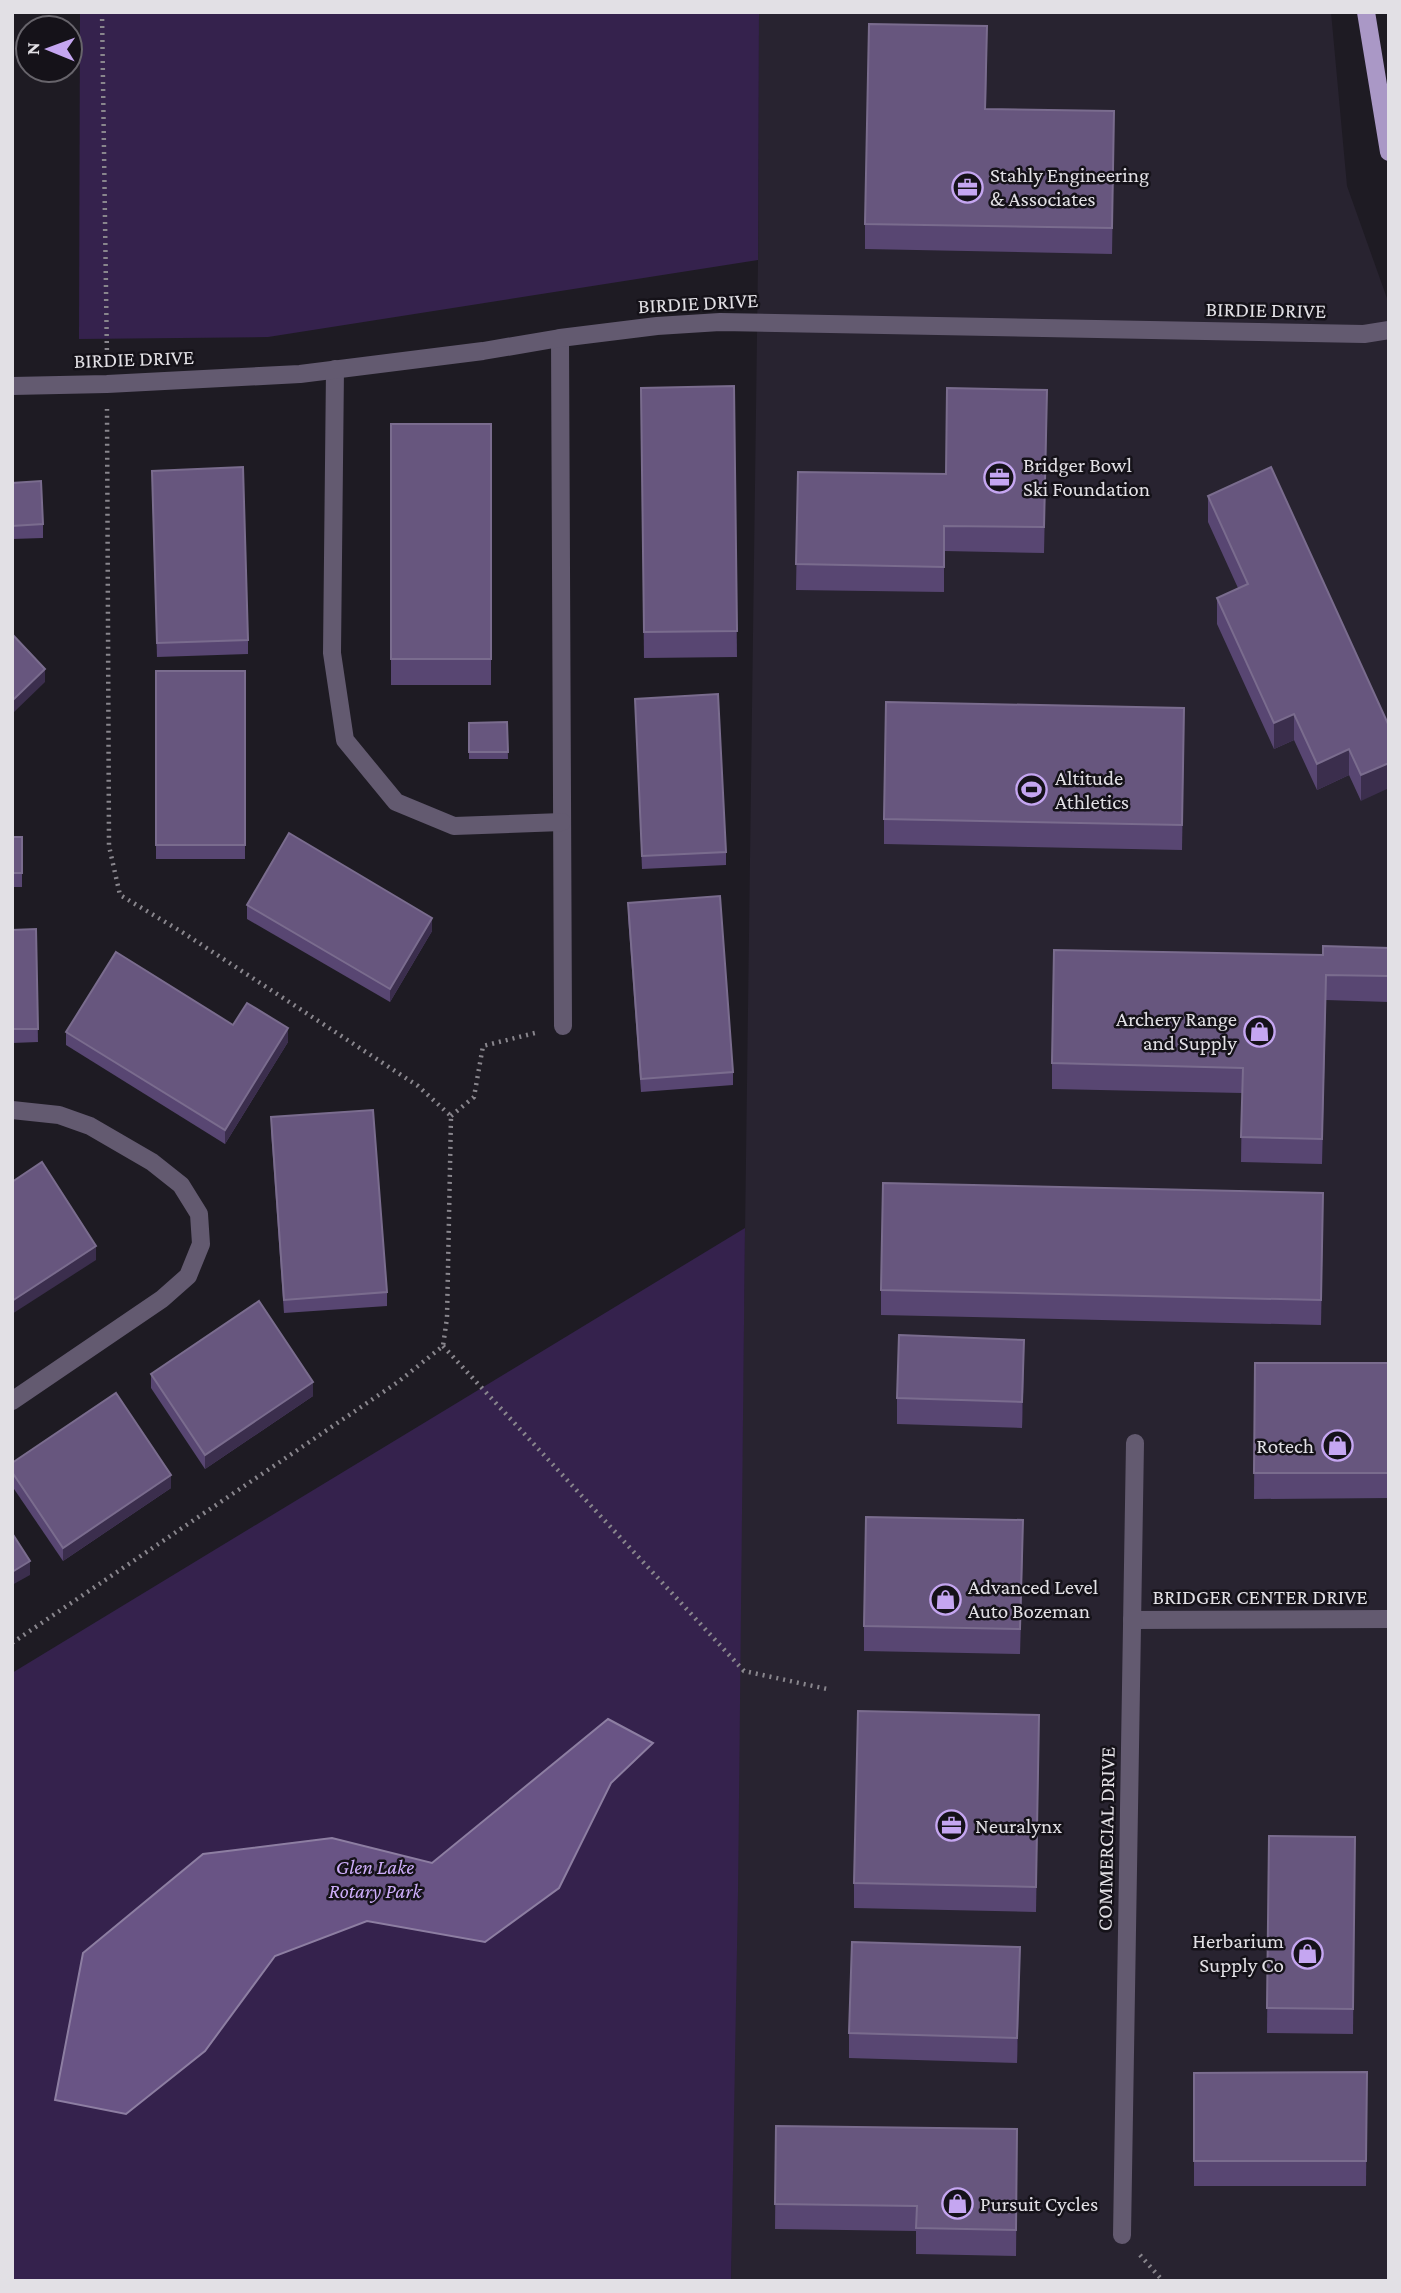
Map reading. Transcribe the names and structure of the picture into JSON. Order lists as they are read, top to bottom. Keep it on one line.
{"streets":{"street":["BIRDIE DRIVE","BRIDGER CENTER DRIVE","COMMERCIAL DRIVE"]},"crossings":[["BRIDGER CENTER DRIVE","COMMERCIAL DRIVE"]],"parks":["Glen Lake Rotary Park"],"places":{"office":["Stahly Engineering & Associates","Bridger Bowl Ski Foundation","Neuralynx"],"sports":["Altitude Athletics"],"shop":["Archery Range and Supply","Rotech","Advanced Level Auto Bozeman","Herbarium Supply Co","Pursuit Cycles"]},"north":"left"}
